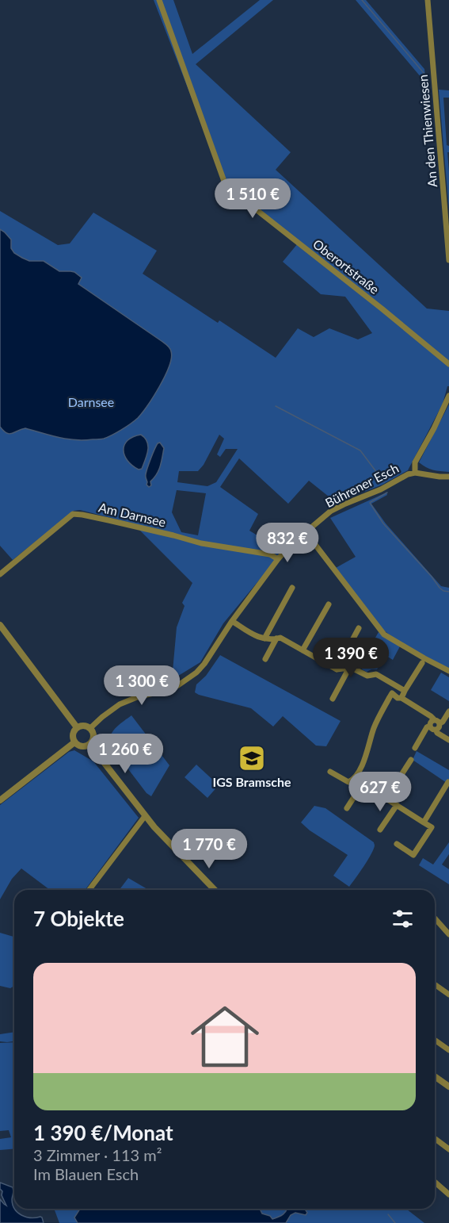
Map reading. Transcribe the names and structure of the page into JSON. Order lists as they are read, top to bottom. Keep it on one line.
{"streets":{"street":["An den Thienwiesen","Oberortstraße","Bührener Esch","Am Darnsee"]},"crossings":[["Bührener Esch","Am Darnsee"]],"parks":["Darnsee"],"places":{"school or university":["IGS Bramsche"]},"page":{"price":["1 510 €","832 €","1 390 €","1 300 €","1 260 €","627 €","1 770 €"],"heading":"7 Objekte","list":[{"name":"1 390 €/Monat","note":"3 Zimmer · 113 m² · Im Blauen Esch"}]}}
